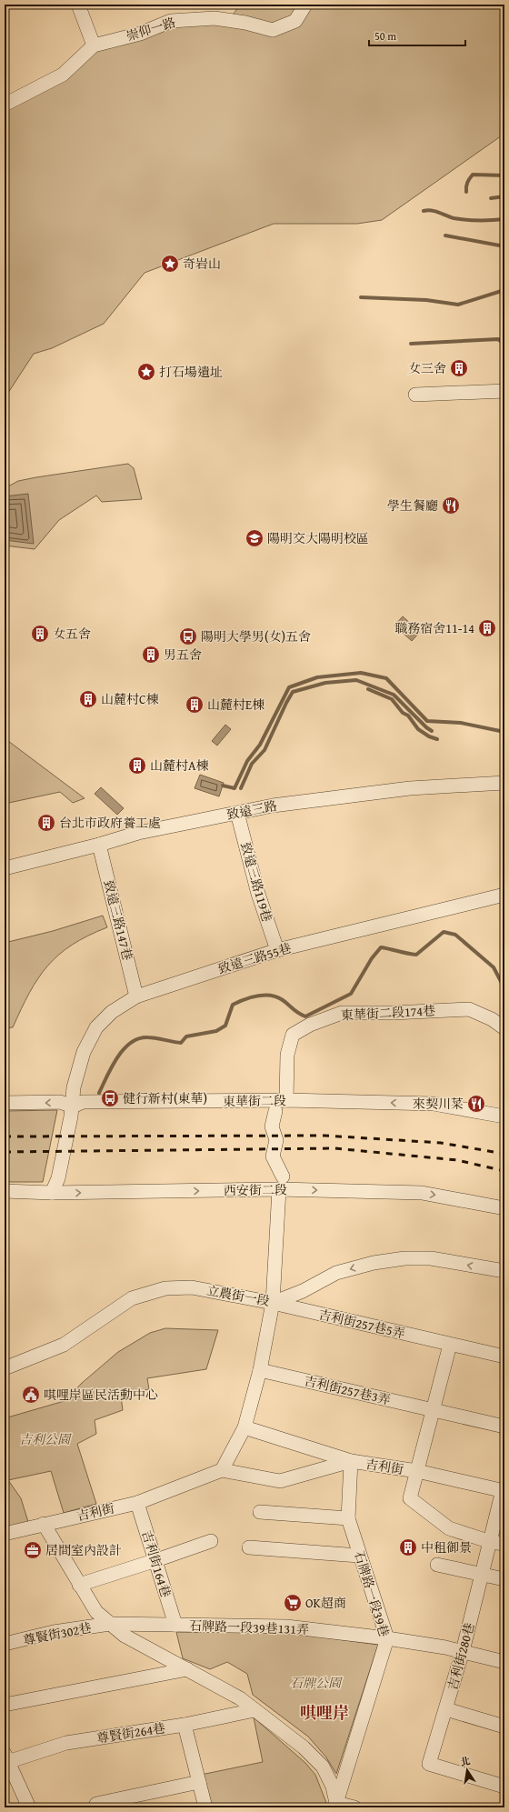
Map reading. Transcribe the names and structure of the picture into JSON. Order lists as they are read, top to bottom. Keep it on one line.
{"streets":{"street":["崇仰一路","致遠三路","致遠三路119巷","致遠三路147巷","致遠三路55巷","東華街二段174巷","東華街二段","西安街二段","立農街一段","吉利街257巷5弄","吉利街257巷3弄","吉利街","吉利街164巷","石牌路一段39巷","石牌路一段39巷131弄","尊賢街302巷","吉利街280巷","尊賢街264巷"]},"crossings":[["致遠三路","致遠三路119巷"],["致遠三路","致遠三路147巷"],["致遠三路119巷","致遠三路55巷"],["致遠三路147巷","致遠三路55巷"],["致遠三路55巷","東華街二段"],["致遠三路55巷","西安街二段"],["東華街二段174巷","東華街二段"],["立農街一段","吉利街257巷5弄"],["吉利街","吉利街164巷"],["吉利街","石牌路一段39巷"],["吉利街","吉利街280巷"],["吉利街164巷","石牌路一段39巷131弄"],["石牌路一段39巷","石牌路一段39巷131弄"],["石牌路一段39巷131弄","尊賢街302巷"],["石牌路一段39巷131弄","吉利街280巷"]],"one_way":["東華街二段","西安街二段","立農街一段"],"districts":["唭哩岸"],"parks":["吉利公園","石牌公園"],"places":{"place":["奇岩山","打石場遺址"],"building":["女三舍","職務宿舍11-14","女五舍","男五舍","山麓村C棟","山麓村E棟","山麓村A棟","台北市政府養工處","中租御景"],"restaurant":["學生餐廳","來契川菜"],"school or university":["陽明交大陽明校區"],"bus stop":["陽明大學男(女)五舍","健行新村(東華)"],"public building":["唭哩岸區民活動中心"],"office":["居間室內設計"],"supermarket":["OK超商"]},"scale_bar":"50 m","north":"top"}
